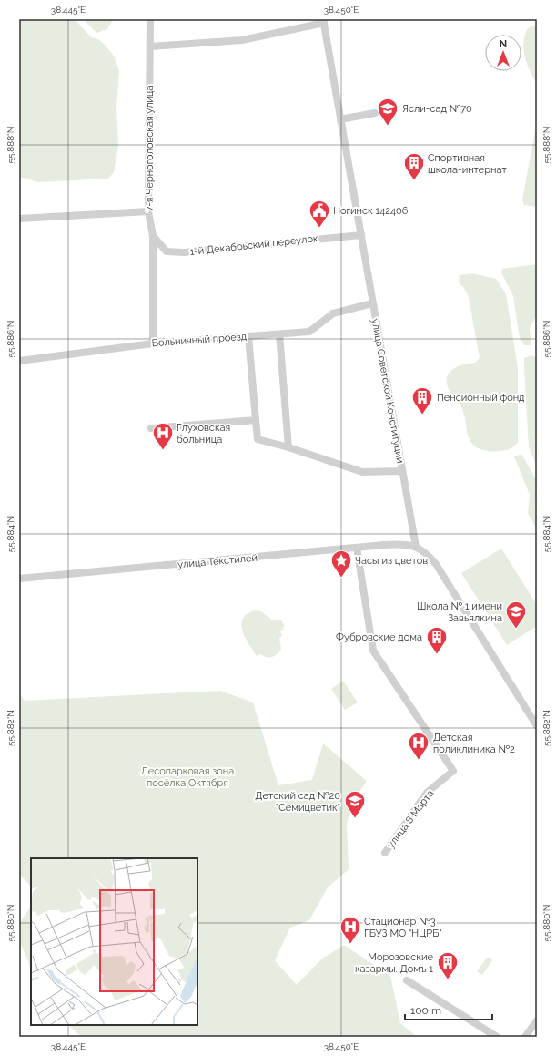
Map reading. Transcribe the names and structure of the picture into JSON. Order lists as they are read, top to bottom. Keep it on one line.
{"streets":{"street":["7-я Черноголовская улица","1-й Декабрьский переулок","Больничный проезд","улица Советской Конституции","улица Текстилей","улица 8 Марта"]},"crossings":[["7-я Черноголовская улица","1-й Декабрьский переулок"],["7-я Черноголовская улица","Больничный проезд"],["1-й Декабрьский переулок","улица Советской Конституции"],["Больничный проезд","улица Советской Конституции"],["улица Советской Конституции","улица Текстилей"],["улица Текстилей","улица 8 Марта"]],"parks":["Лесопарковая зона посёлка Октября"],"places":{"school or university":["Ясли-сад №70","Школа № 1 имени Завьялкина","Детский сад №20 \"Семицветик\""],"building":["Спортивная школа-интернат","Пенсионный фонд","Фубровские дома","Морозовские казармы. Домъ 1"],"public building":["Ногинск 142406"],"hospital":["Глуховская больница","Детская поликлиника №2","Стационар №3 ГБУЗ МО \"НЦРБ\""],"place":["Часы из цветов"]},"scale_bar":"100 m","north":"top","coordinates":["38.445°E","38.450°E","55.888°N","55.886°N","55.884°N","55.882°N","55.880°N"]}
